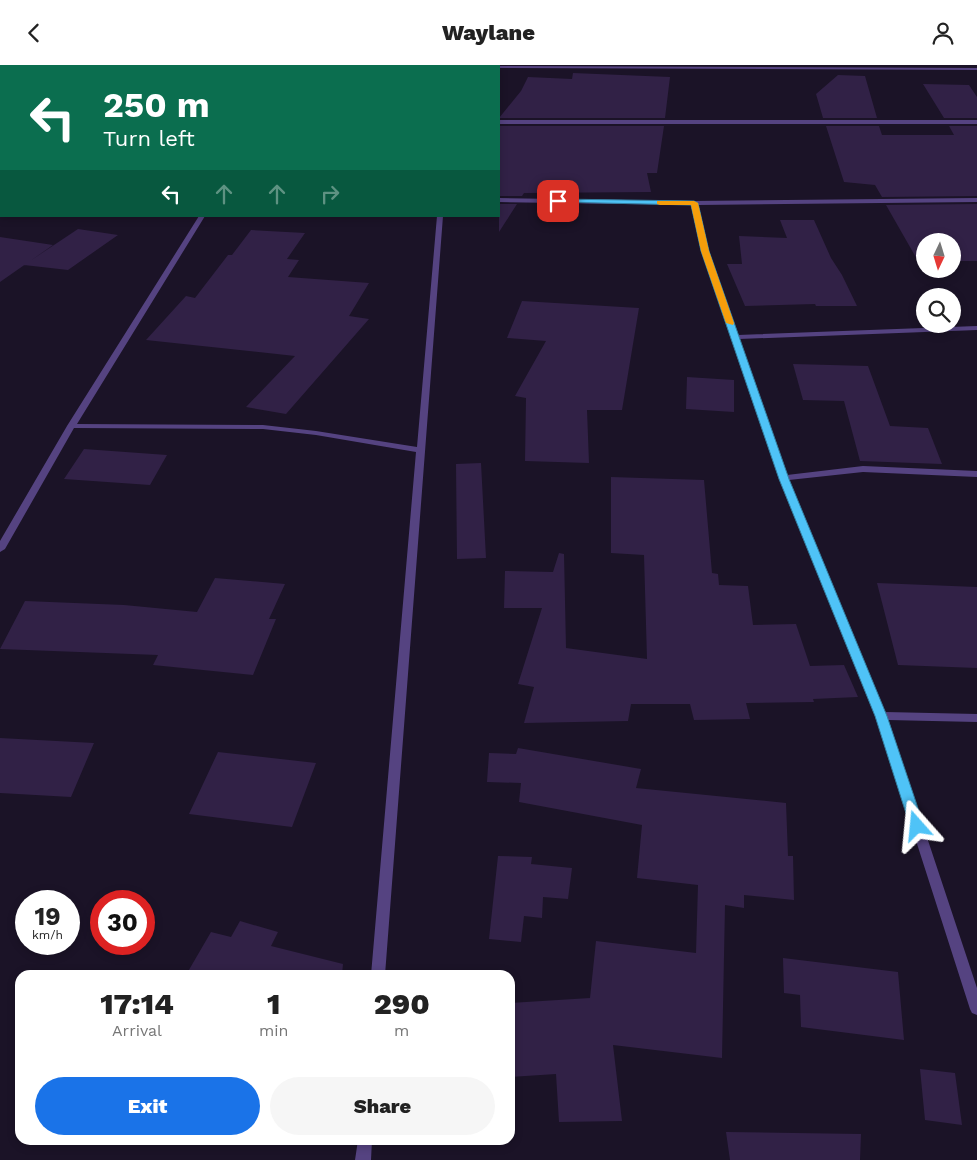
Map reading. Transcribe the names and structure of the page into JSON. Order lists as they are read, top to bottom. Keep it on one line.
{"north":"bottom","page":{"header":"Waylane","turn":["250 m","Turn left"],"speed":"19 km/h","limit":"30","eta":["17:14","Arrival","1","min","290","m"],"buttons":["Exit","Share"]}}
